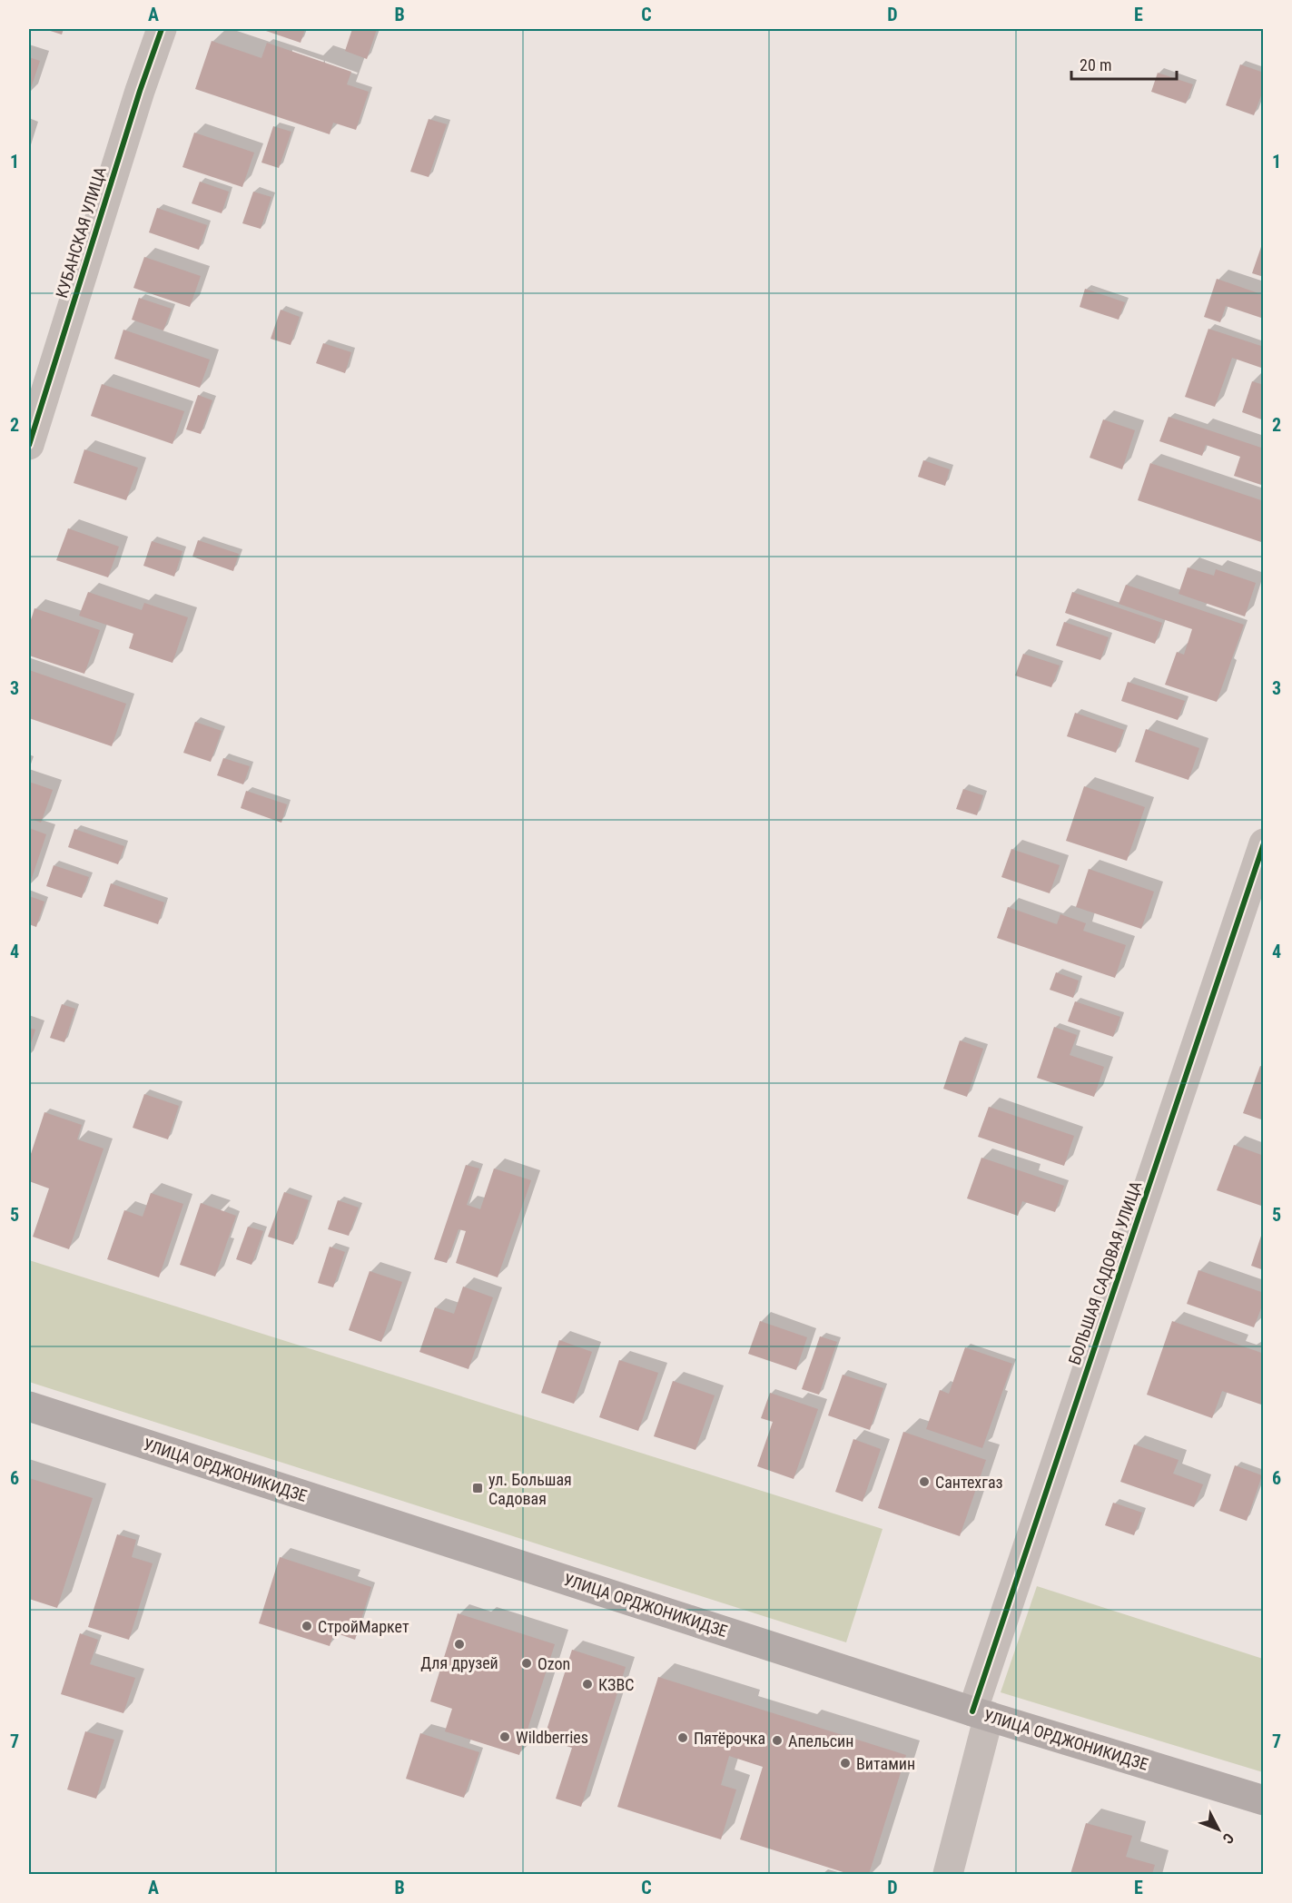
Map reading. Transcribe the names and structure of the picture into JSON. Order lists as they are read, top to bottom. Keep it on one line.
{"streets":{"main road":["УЛИЦА ОРДЖОНИКИДЗЕ"],"street":["КУБАНСКАЯ УЛИЦА","БОЛЬШАЯ САДОВАЯ УЛИЦА"]},"crossings":[["БОЛЬШАЯ САДОВАЯ УЛИЦА","УЛИЦА ОРДЖОНИКИДЗЕ"]],"places":{"other":["Сантехгаз","СтройМаркет","Для друзей","Ozon","КЗВС","Wildberries","Пятёрочка","Апельсин","Витамин"],"transit":["ул. Большая Садовая"]},"scale_bar":"20 m","north":"bottom right","grid":{"columns":["A","B","C","D","E"],"rows":["1","2","3","4","5","6","7"]}}
